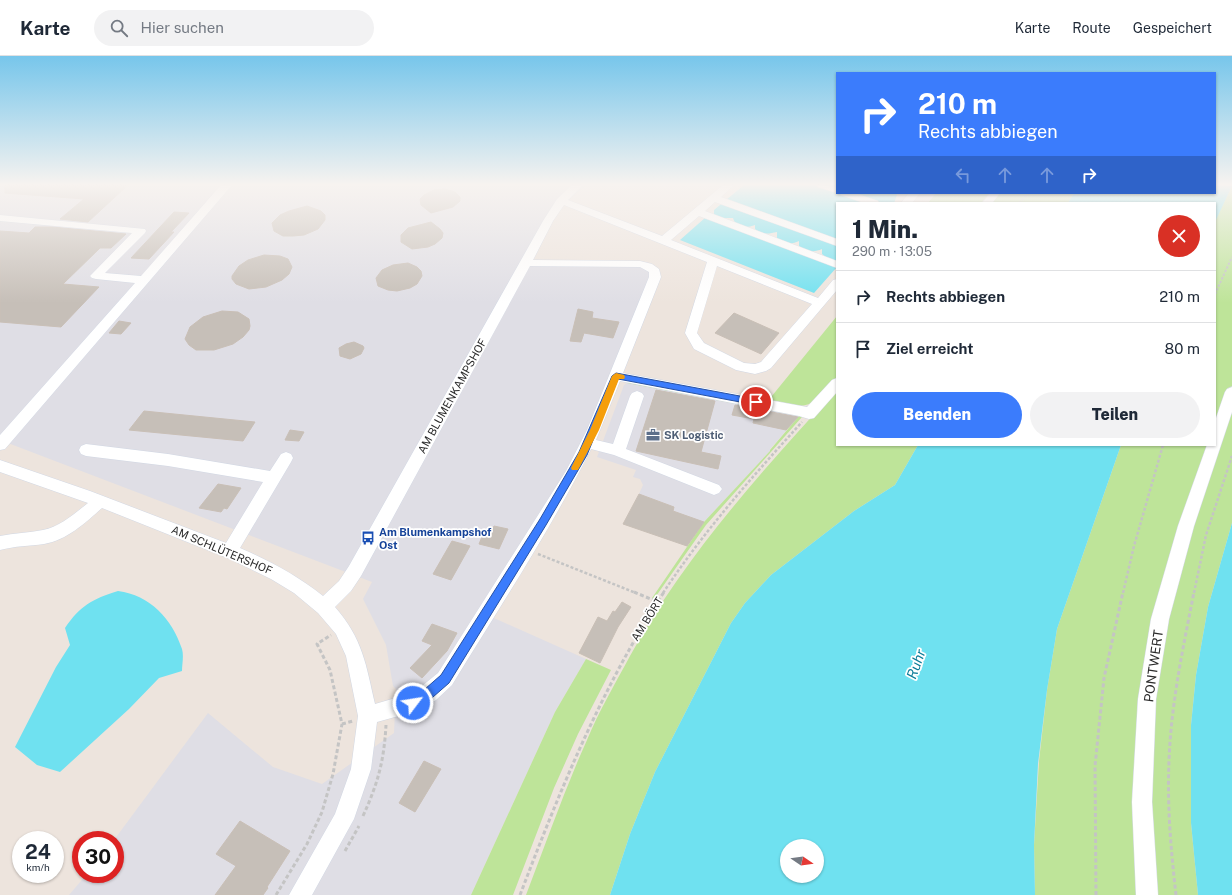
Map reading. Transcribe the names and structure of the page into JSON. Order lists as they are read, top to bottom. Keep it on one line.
{"streets":{"street":["AM BLUMENKAMPSHOF","AM SCHLÜTERSHOF","PONTWERT"],"path":["AM BÖRT"]},"crossings":[["AM BLUMENKAMPSHOF","AM SCHLÜTERSHOF"]],"water":["Ruhr"],"places":{"office":["SK Logistic"],"bus stop":["Am Blumenkampshof Ost"]},"north":"right","page":{"header":"Karte","search":"Hier suchen","nav":["Karte","Route","Gespeichert"],"turn":["210 m","Rechts abbiegen"],"heading":["1 Min.","290 m · 13:05"],"list":[{"name":"Rechts abbiegen","value":"210 m"},{"name":"Ziel erreicht","value":"80 m"}],"buttons":["Beenden","Teilen"],"speed":"24 km/h","limit":"30"}}
